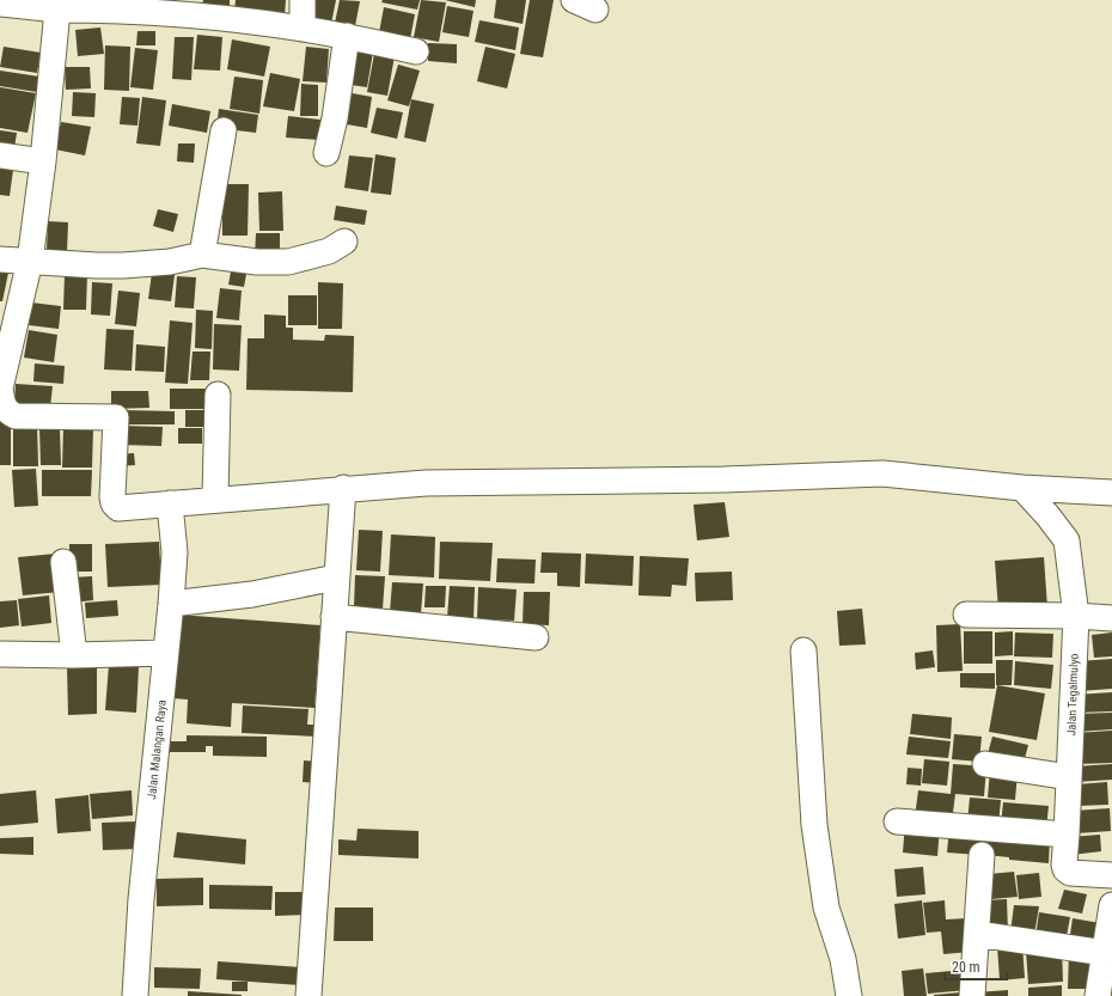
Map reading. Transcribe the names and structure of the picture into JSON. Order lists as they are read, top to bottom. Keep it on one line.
{"streets":{"street":["Jalan Tegalmulyo","Jalan Malangan Raya"]},"scale_bar":"20 m"}
